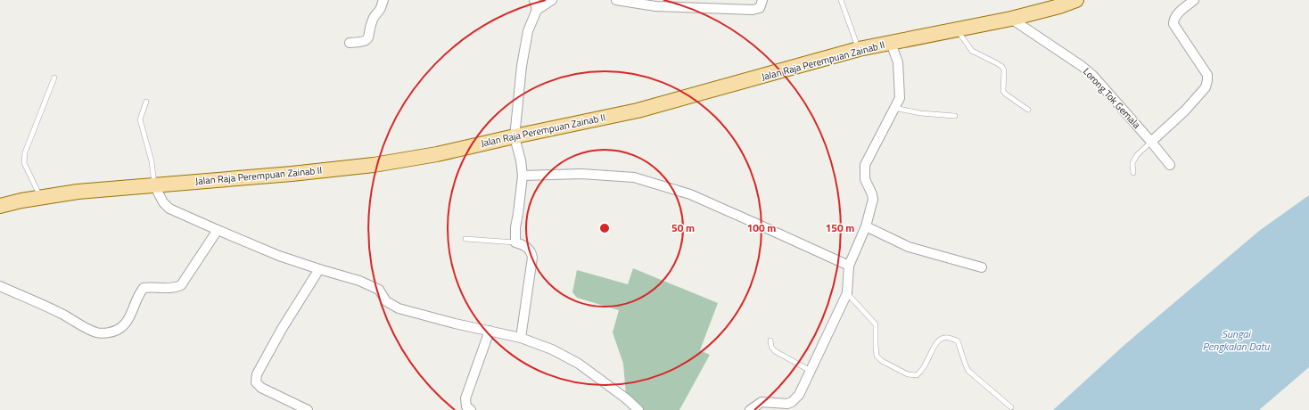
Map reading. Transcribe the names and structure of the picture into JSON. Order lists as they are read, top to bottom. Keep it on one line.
{"streets":{"main road":["Jalan Raja Perempuan Zainab II"],"street":["Lorong Tok Gemala"]},"crossings":[["Jalan Raja Perempuan Zainab II","Lorong Tok Gemala"]],"water":["Sungai Pengkalan Datu"],"rings":["50 m","100 m","150 m"]}
